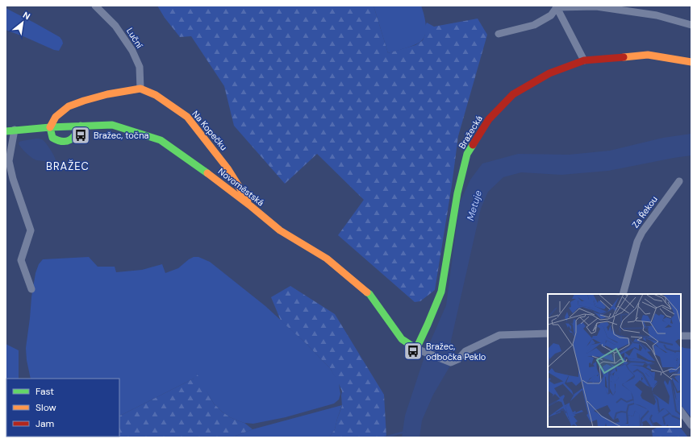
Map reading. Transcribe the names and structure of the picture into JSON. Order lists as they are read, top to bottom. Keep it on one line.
{"streets":{"street":["Luční","Na Kopečku","Bražecká","Novoměstská","Za Řekou"]},"crossings":[["Luční","Na Kopečku"],["Na Kopečku","Novoměstská"],["Bražecká","Novoměstská"]],"districts":["BRAŽEC"],"water":["Metuje"],"places":{"bus stop":["Bražec, točna","Bražec, odbočka Peklo"]},"legend":["Fast","Slow","Jam"],"north":"top right"}
